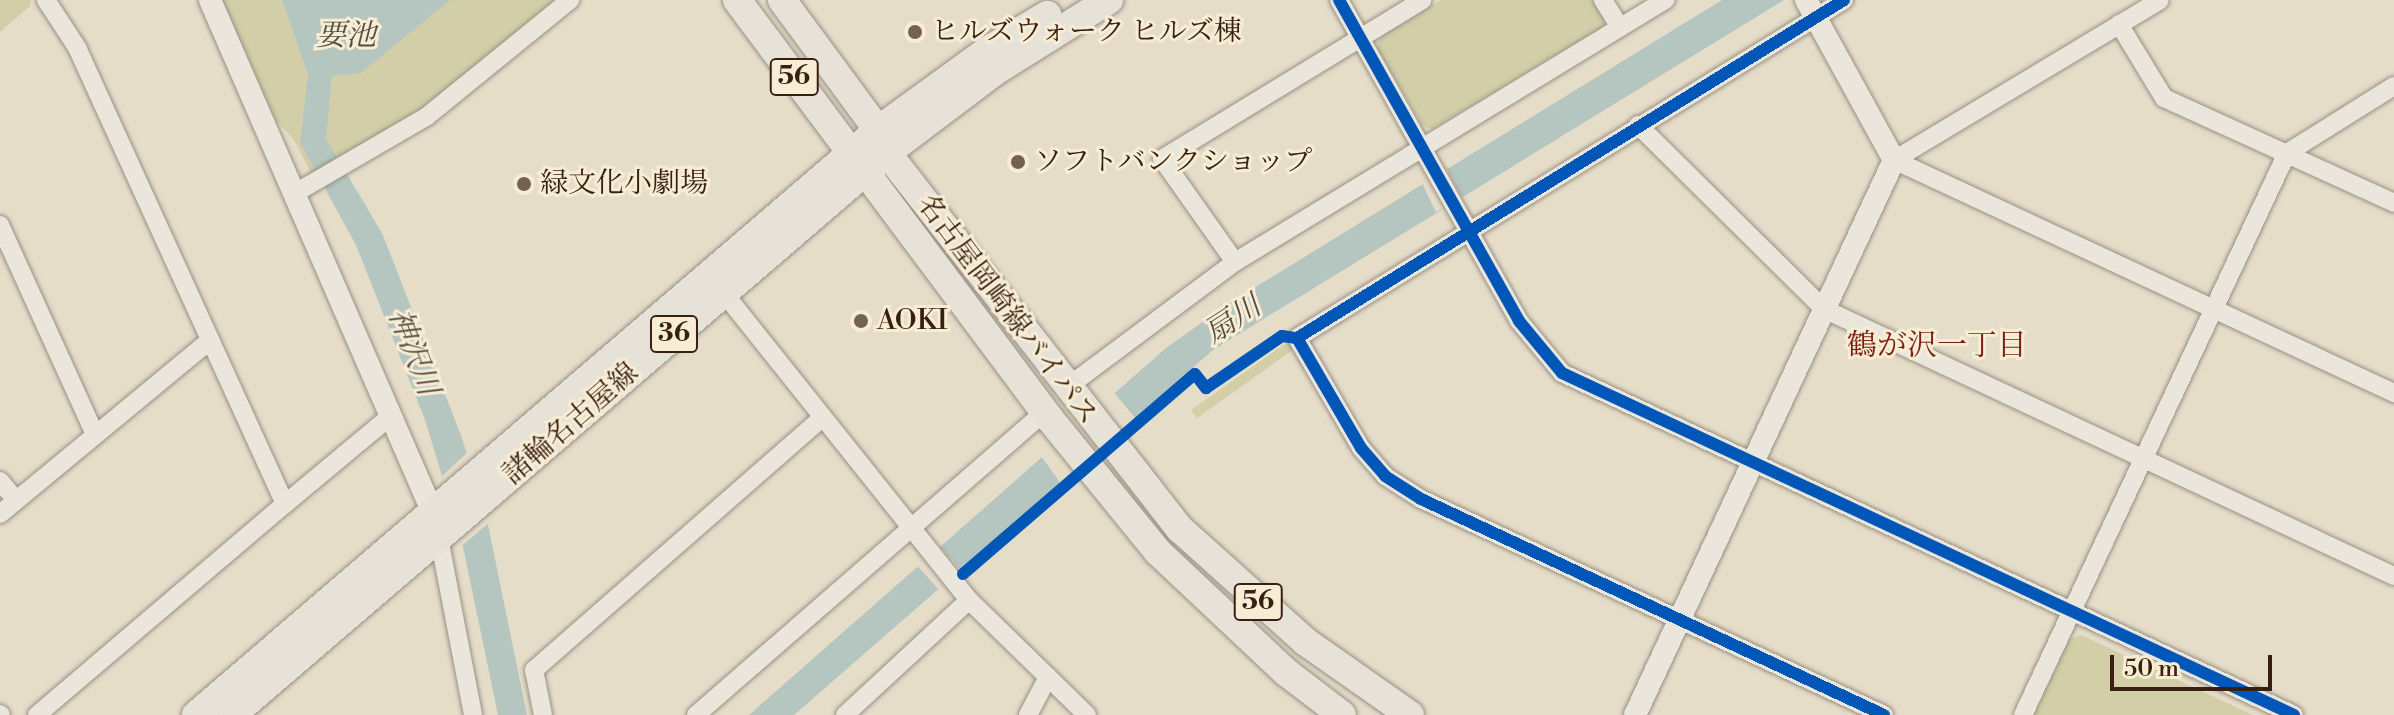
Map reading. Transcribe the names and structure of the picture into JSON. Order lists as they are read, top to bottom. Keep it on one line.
{"streets":{"main road":["56","名古屋岡崎線バイパス","36","諸輪名古屋線"]},"crossings":[["名古屋岡崎線バイパス","諸輪名古屋線"]],"districts":["鶴が沢一丁目"],"water":["要池","扇川","神沢川"],"places":["ヒルズウォーク ヒルズ棟","ソフトバンクショップ","緑文化小劇場","AOKI"],"scale_bar":"50 m"}
